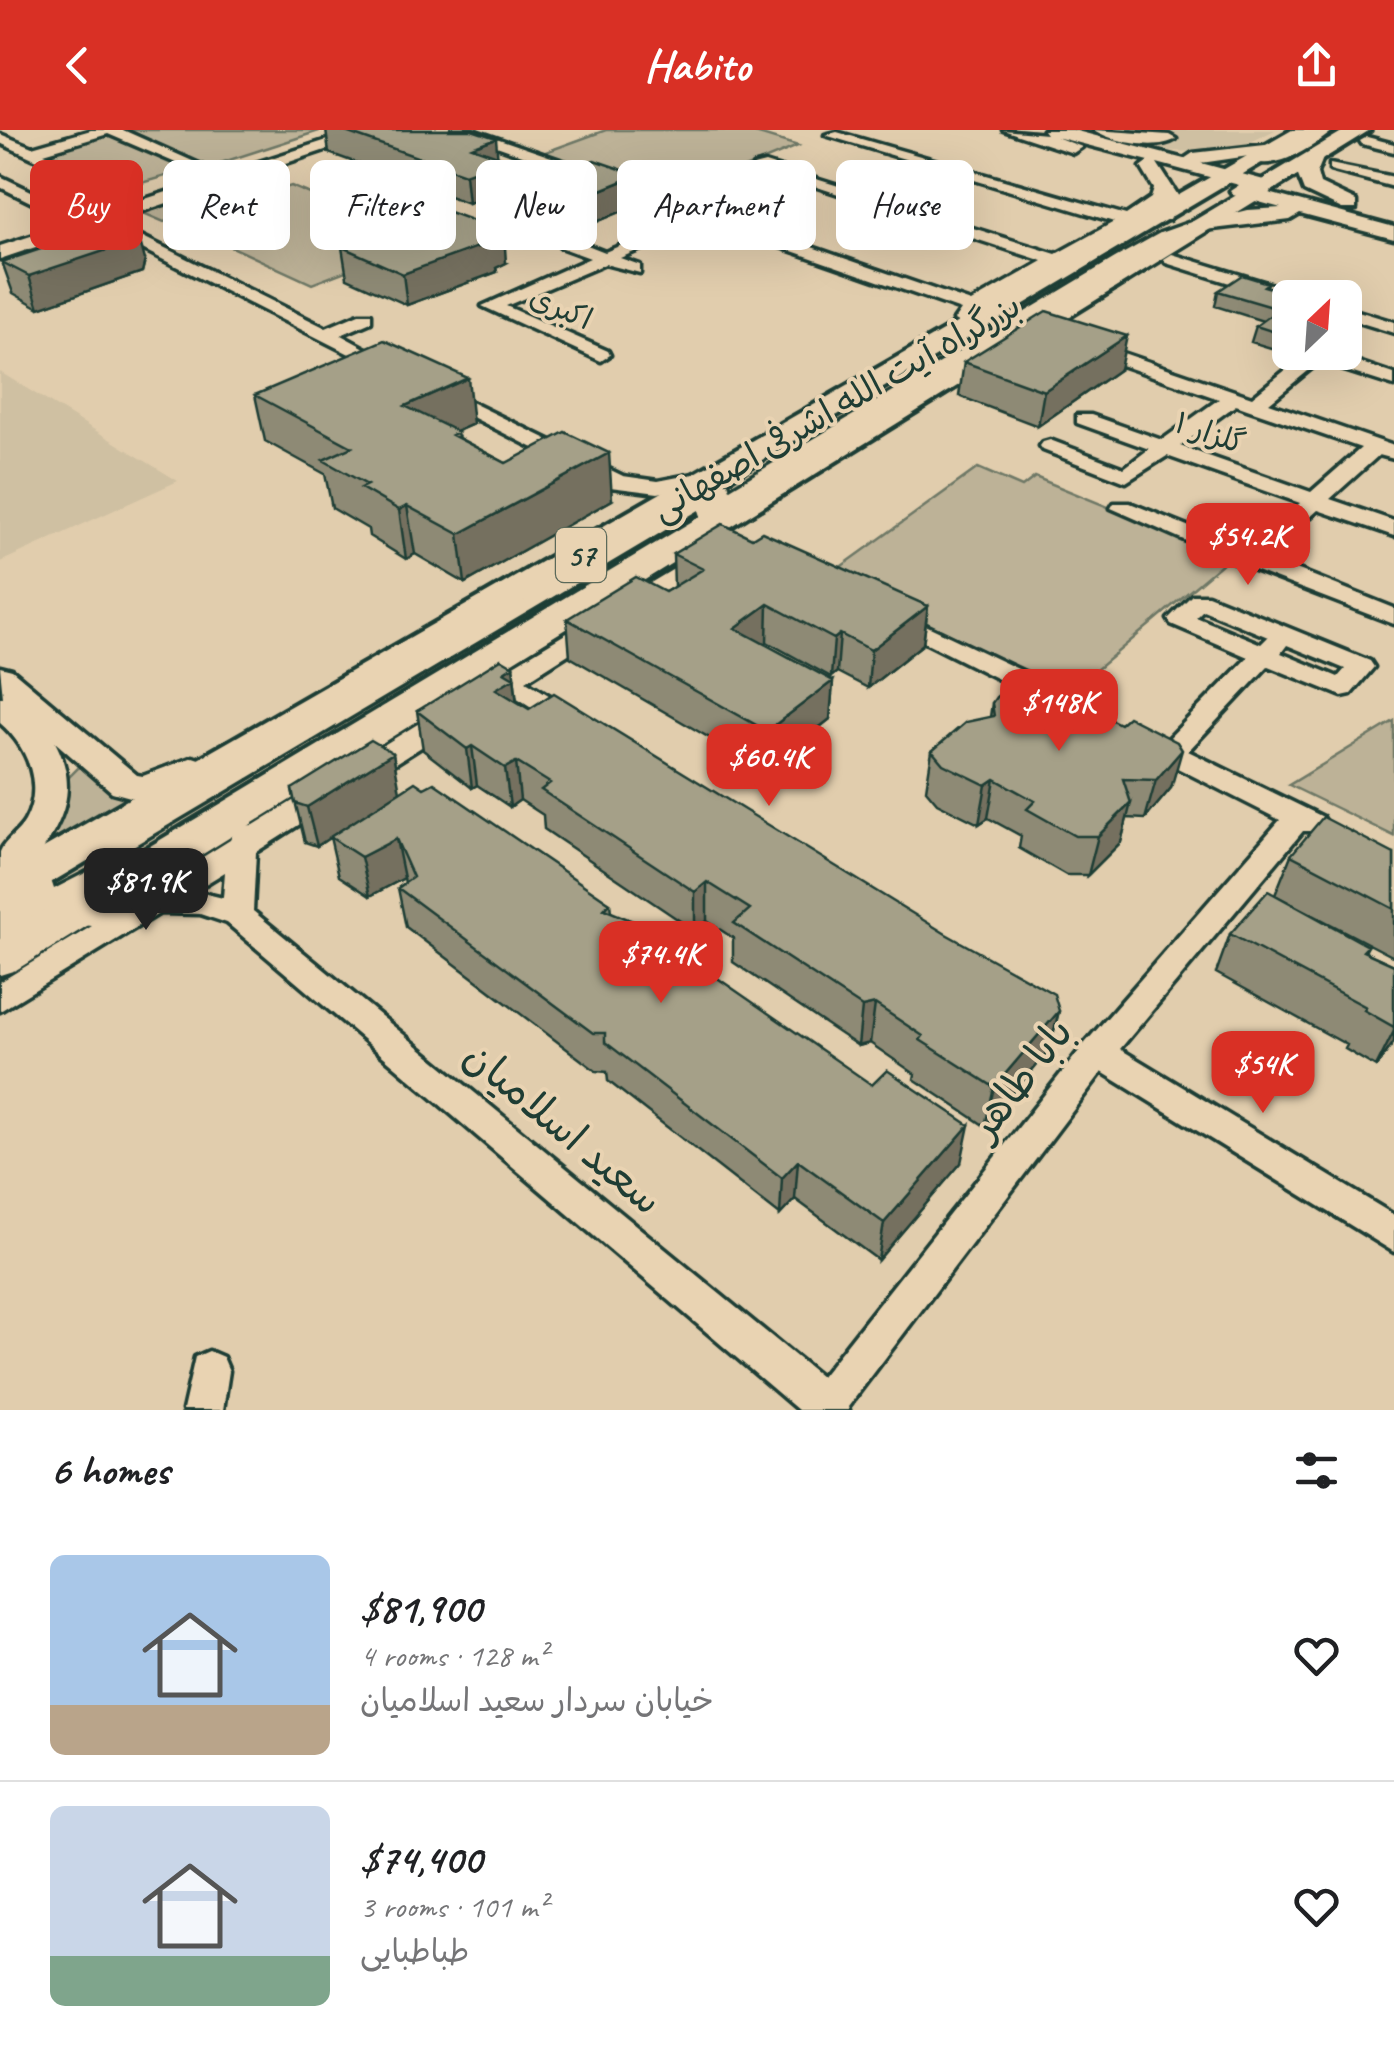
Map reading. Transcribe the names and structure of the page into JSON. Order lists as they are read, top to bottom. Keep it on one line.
{"streets":{"highway":["بزرگراه آیت الله اشرفی اصفهانی","57"],"street":["اکبری","گلزار ۱","بابا طاهر","سعید اسلامیان"]},"crossings":[["بزرگراه آیت الله اشرفی اصفهانی","57"],["بابا طاهر","سعید اسلامیان"]],"north":"top right","page":{"header":"Habito","chip":["Buy","Rent","Filters","New","Apartment","House"],"price":["$54.2K","$148K","$60.4K","$81.9K","$74.4K","$54K"],"heading":"6 homes","list":[{"name":"$81,900","note":"4 rooms · 128 m² · خیابان سردار سعید اسلامیان"},{"name":"$74,400","note":"3 rooms · 101 m² · طباطبایی"}]}}
